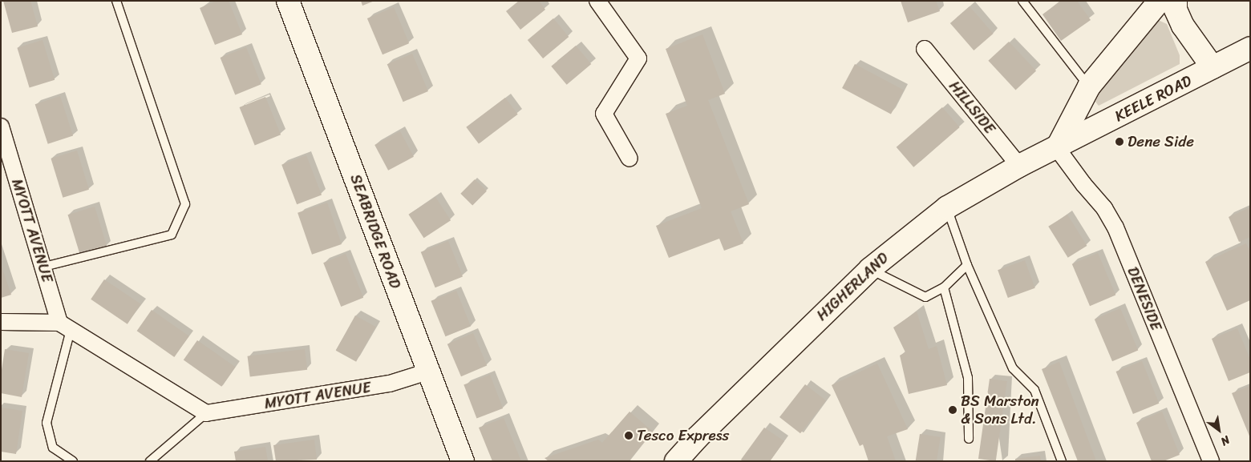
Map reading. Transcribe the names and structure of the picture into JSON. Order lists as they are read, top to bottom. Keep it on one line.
{"streets":{"main road":["KEELE ROAD","SEABRIDGE ROAD","HIGHERLAND"],"street":["HILLSIDE","MYOTT AVENUE","DENESIDE"]},"crossings":[["KEELE ROAD","HIGHERLAND"],["KEELE ROAD","DENESIDE"],["HILLSIDE","HIGHERLAND"],["MYOTT AVENUE","SEABRIDGE ROAD"],["HIGHERLAND","DENESIDE"]],"places":["Dene Side","BS Marston & Sons Ltd.","Tesco Express"],"north":"bottom right"}
